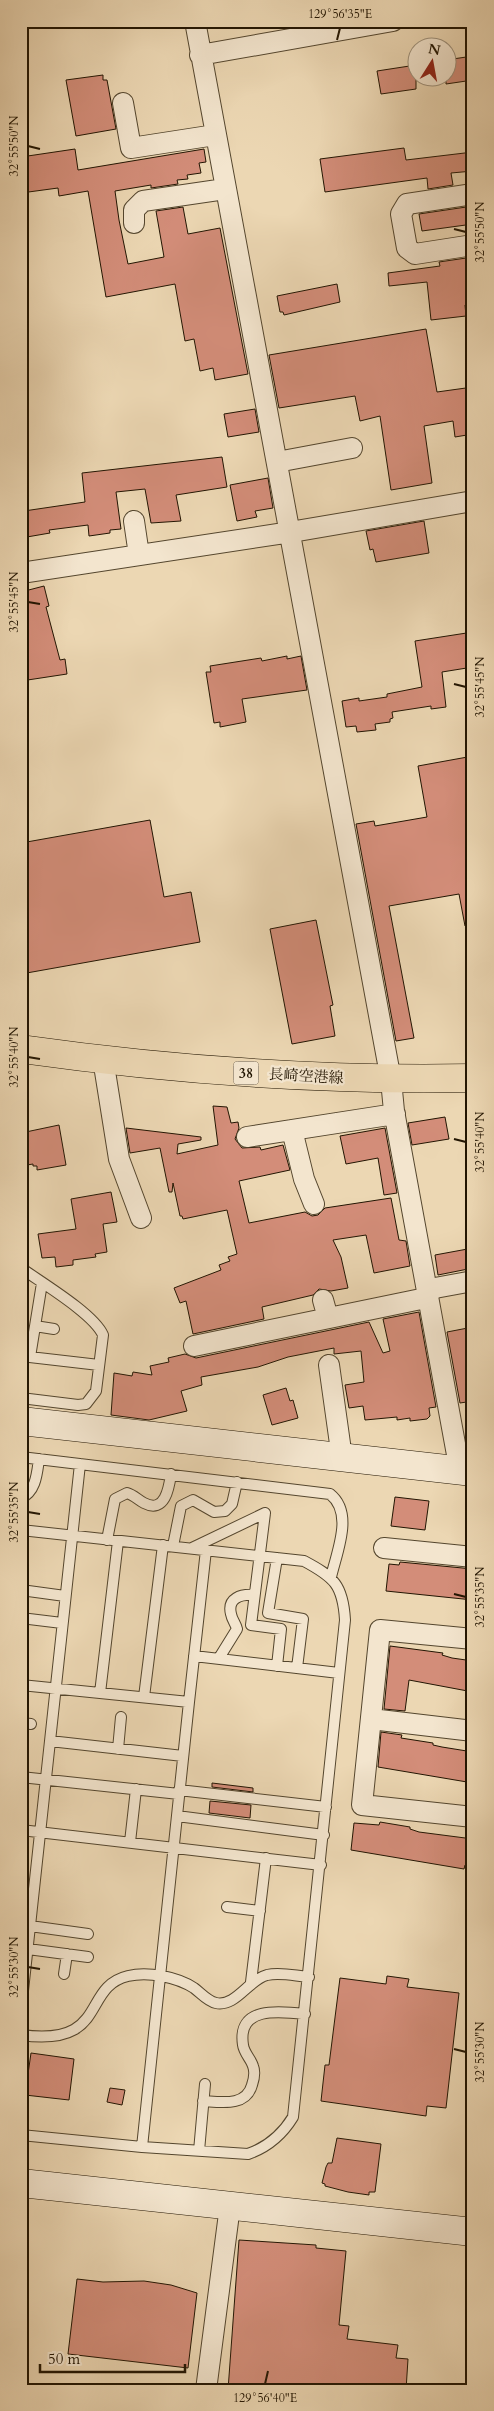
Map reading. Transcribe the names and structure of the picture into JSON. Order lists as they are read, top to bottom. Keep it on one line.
{"streets":{"main road":["38","長崎空港線"]},"scale_bar":"50 m","north":"top","coordinates":["129°56'35\"E","32°55'50\"N","32°55'45\"N","32°55'40\"N","32°55'35\"N","32°55'30\"N","129°56'40\"E"]}
